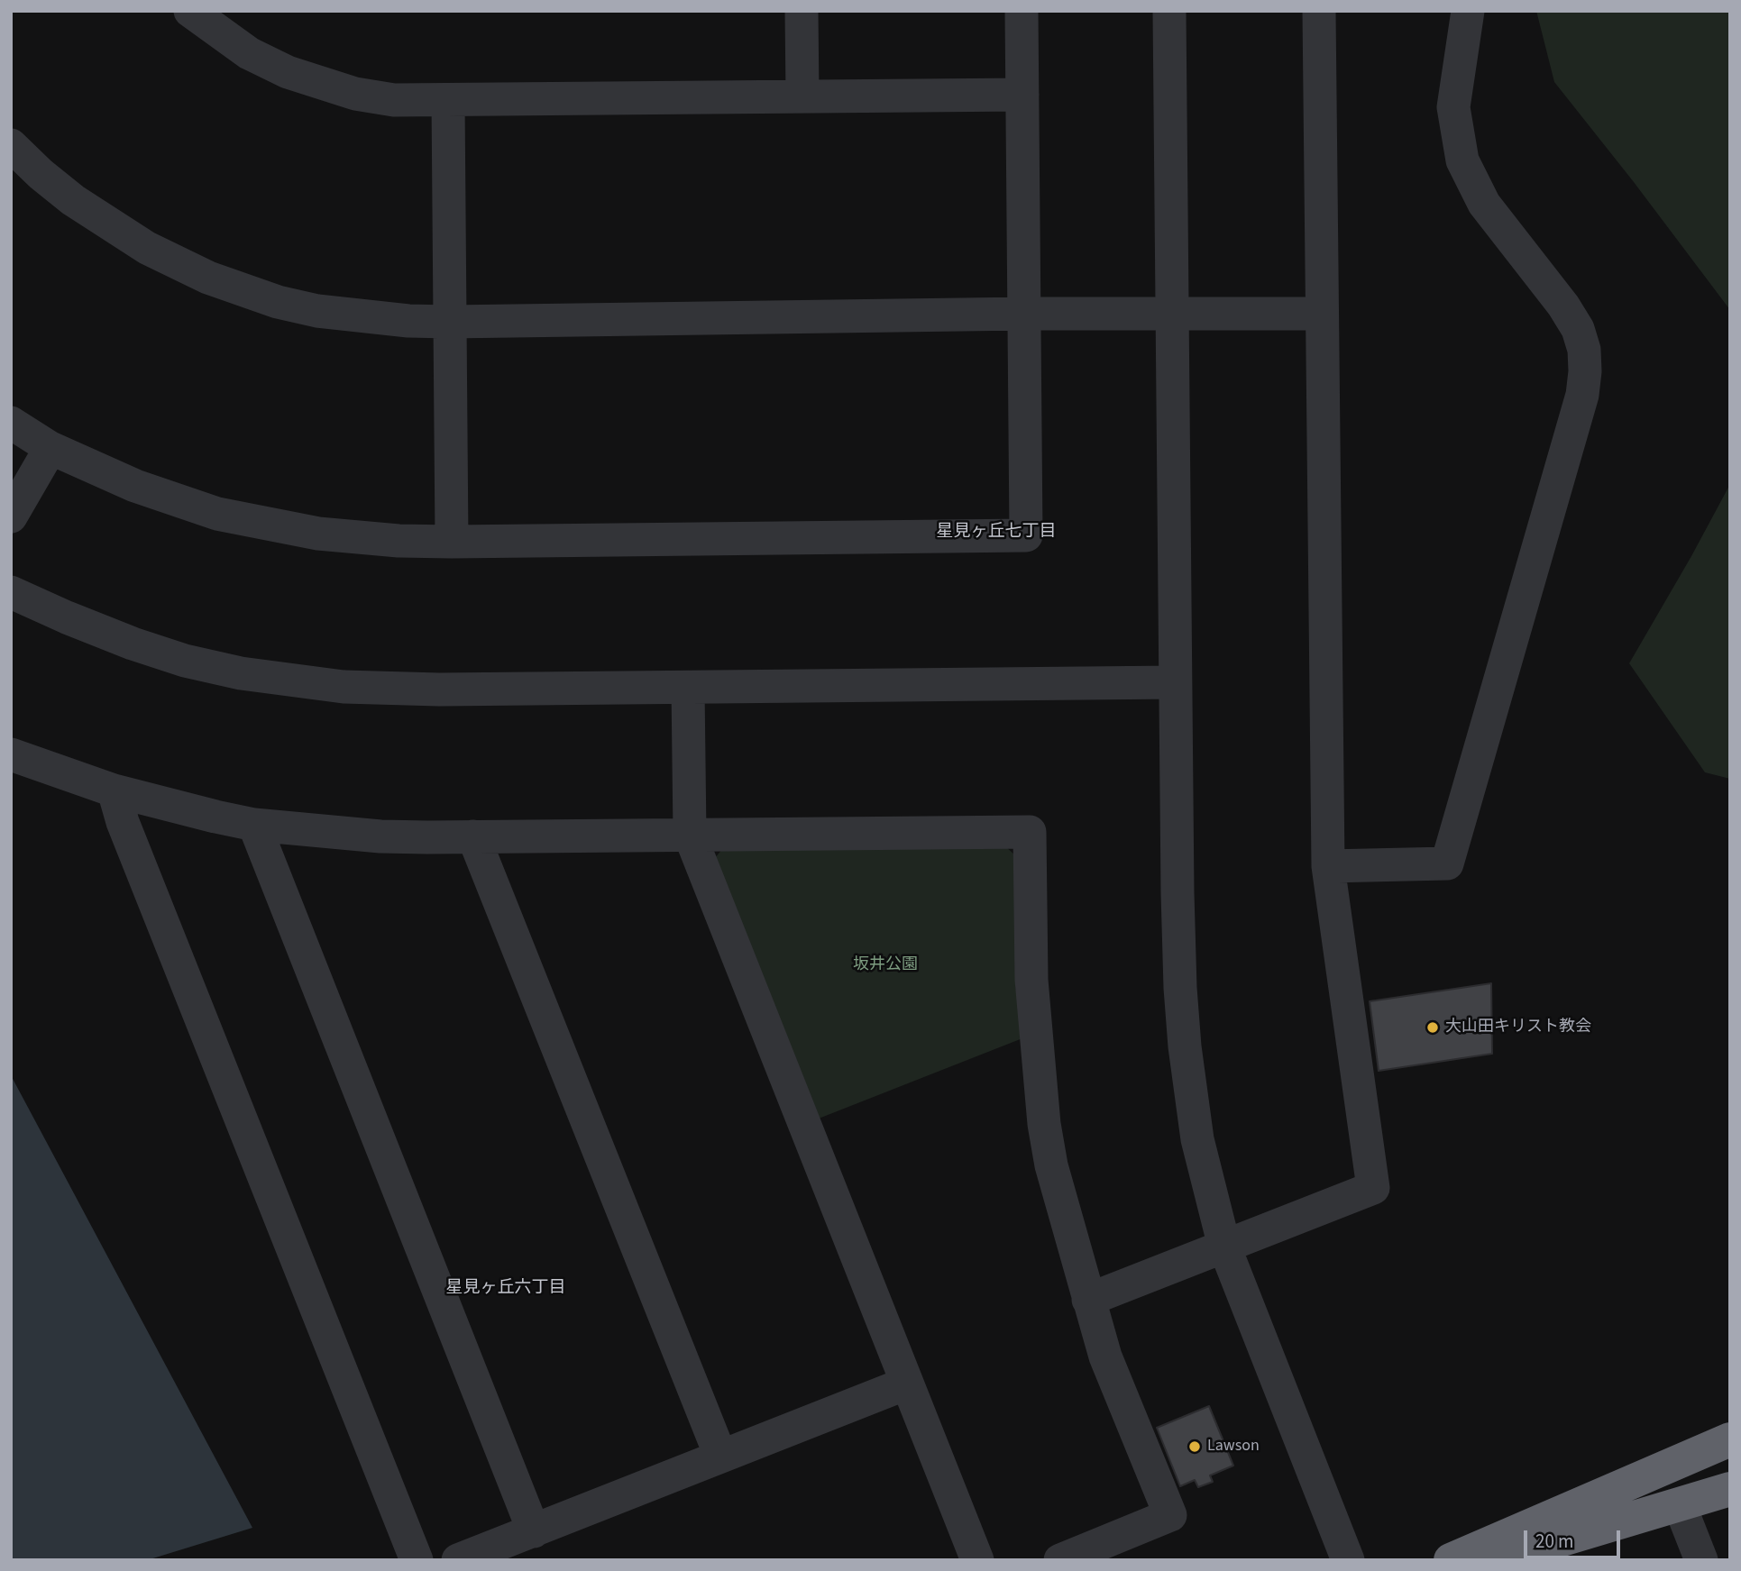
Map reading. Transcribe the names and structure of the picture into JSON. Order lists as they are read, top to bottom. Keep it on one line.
{"districts":["星見ヶ丘七丁目","星見ヶ丘六丁目"],"parks":["坂井公園"],"places":["大山田キリスト教会","Lawson"],"scale_bar":"20 m"}
